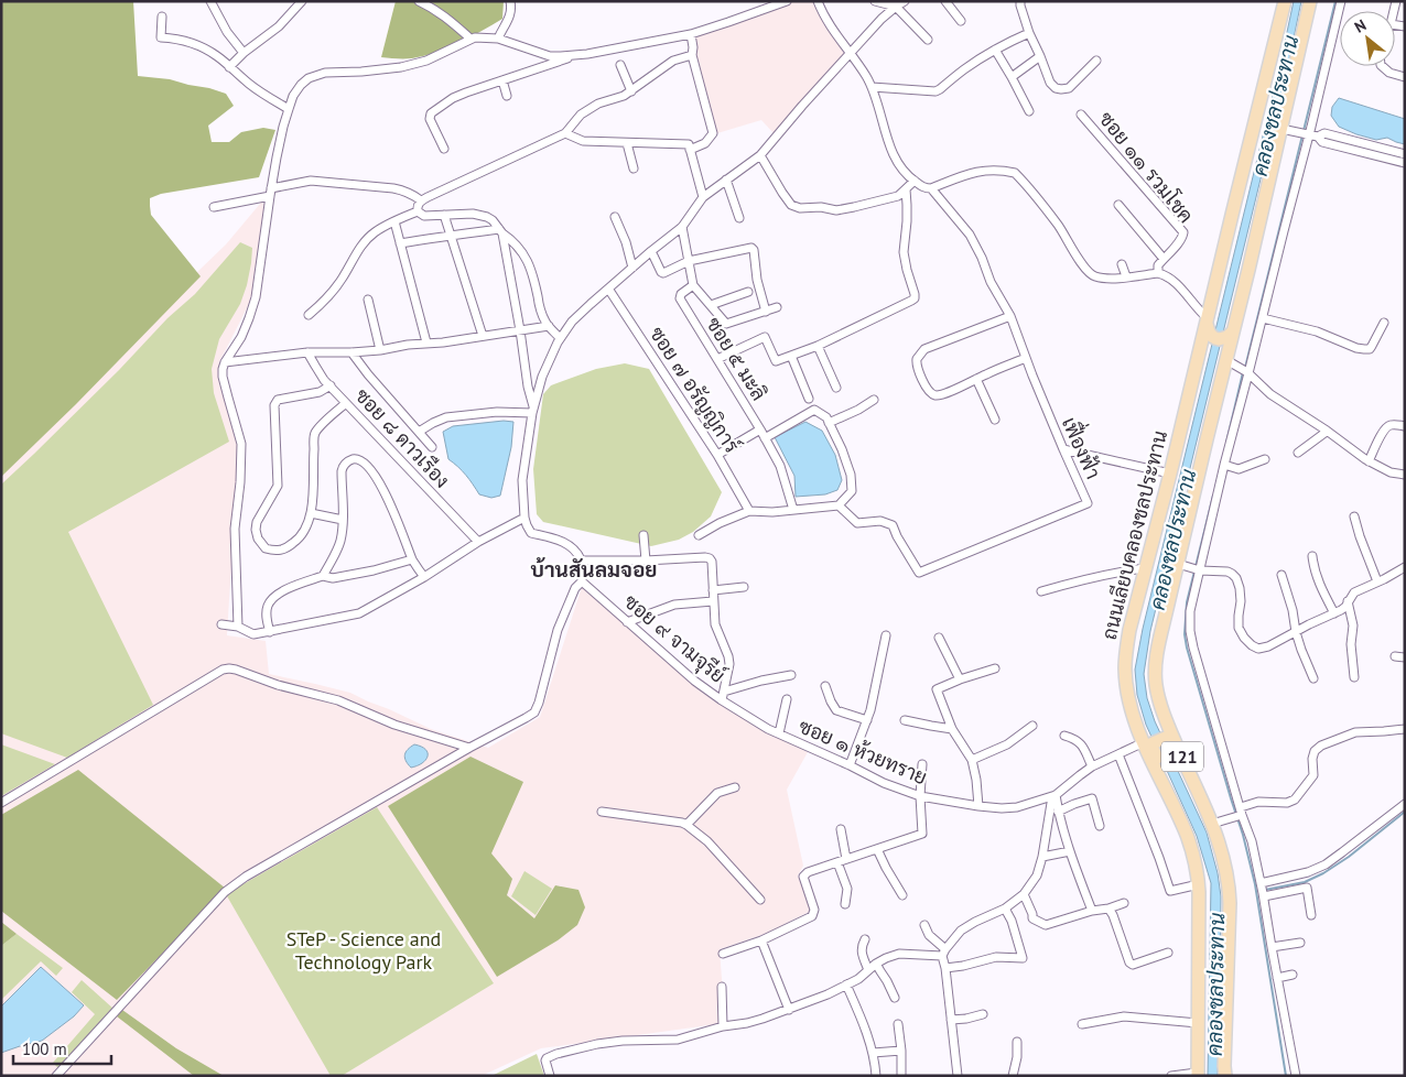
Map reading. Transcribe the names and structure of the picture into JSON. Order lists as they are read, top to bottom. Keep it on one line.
{"streets":{"main road":["ถนนเลียบคลองชลประทาน","121"],"street":["ซอย ๑๑ รวมโชค","ซอย ๕ มะลิ","ซอย ๗ อรัญญิการ์","ซอย ๘ ดาวเรือง","เฟื่องฟ้า","ซอย ๙ จามจุรีย์","ซอย ๑ ห้วยทราย"]},"crossings":[["ถนนเลียบคลองชลประทาน","ซอย ๑ ห้วยทราย"],["ซอย ๙ จามจุรีย์","ซอย ๑ ห้วยทราย"]],"districts":["บ้านสันลมจอย"],"water":["คลองชลประทาน"],"parks":["STeP - Science and Technology Park"],"scale_bar":"100 m","north":"top left"}
